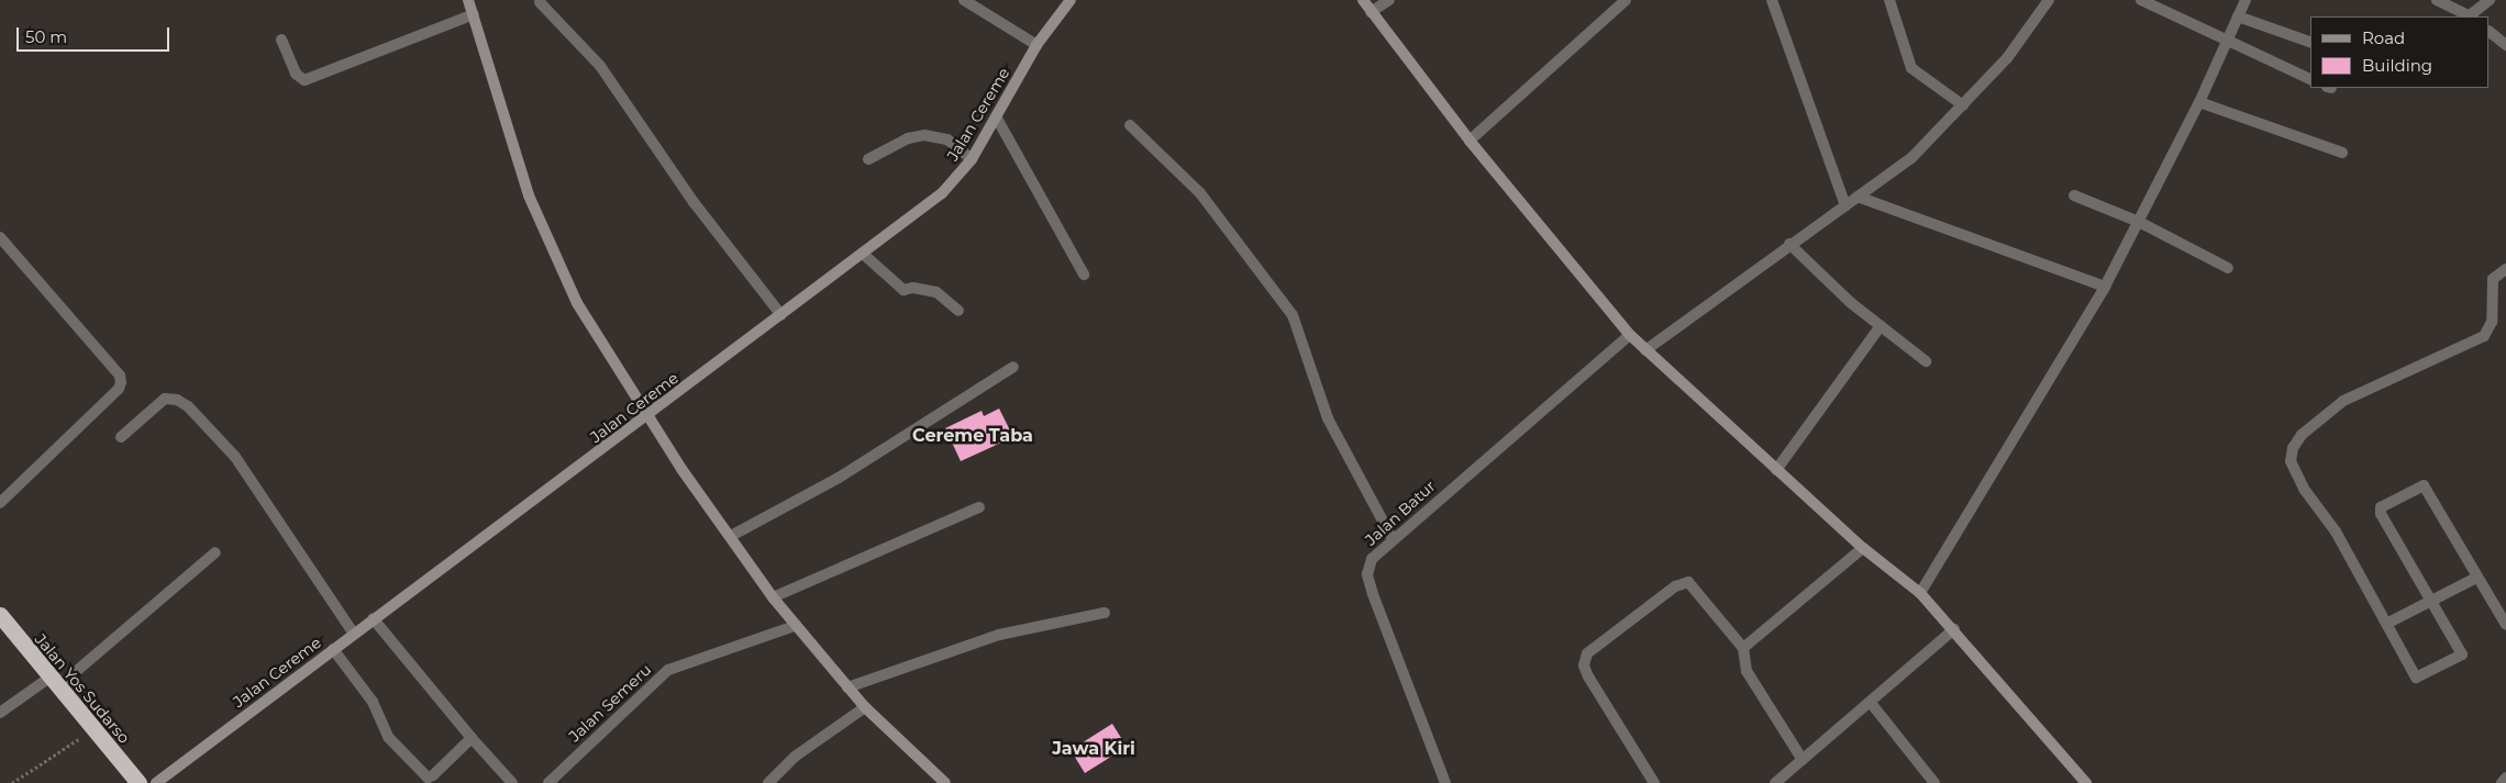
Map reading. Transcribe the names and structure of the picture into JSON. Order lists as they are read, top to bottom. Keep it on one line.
{"streets":{"highway":["Jalan Yos Sudarso"],"street":["Jalan Cereme","Jalan Batur","Jalan Semeru"]},"districts":["Cereme Taba","Jawa Kiri"],"legend":["Road","Building"],"scale_bar":"50 m"}
